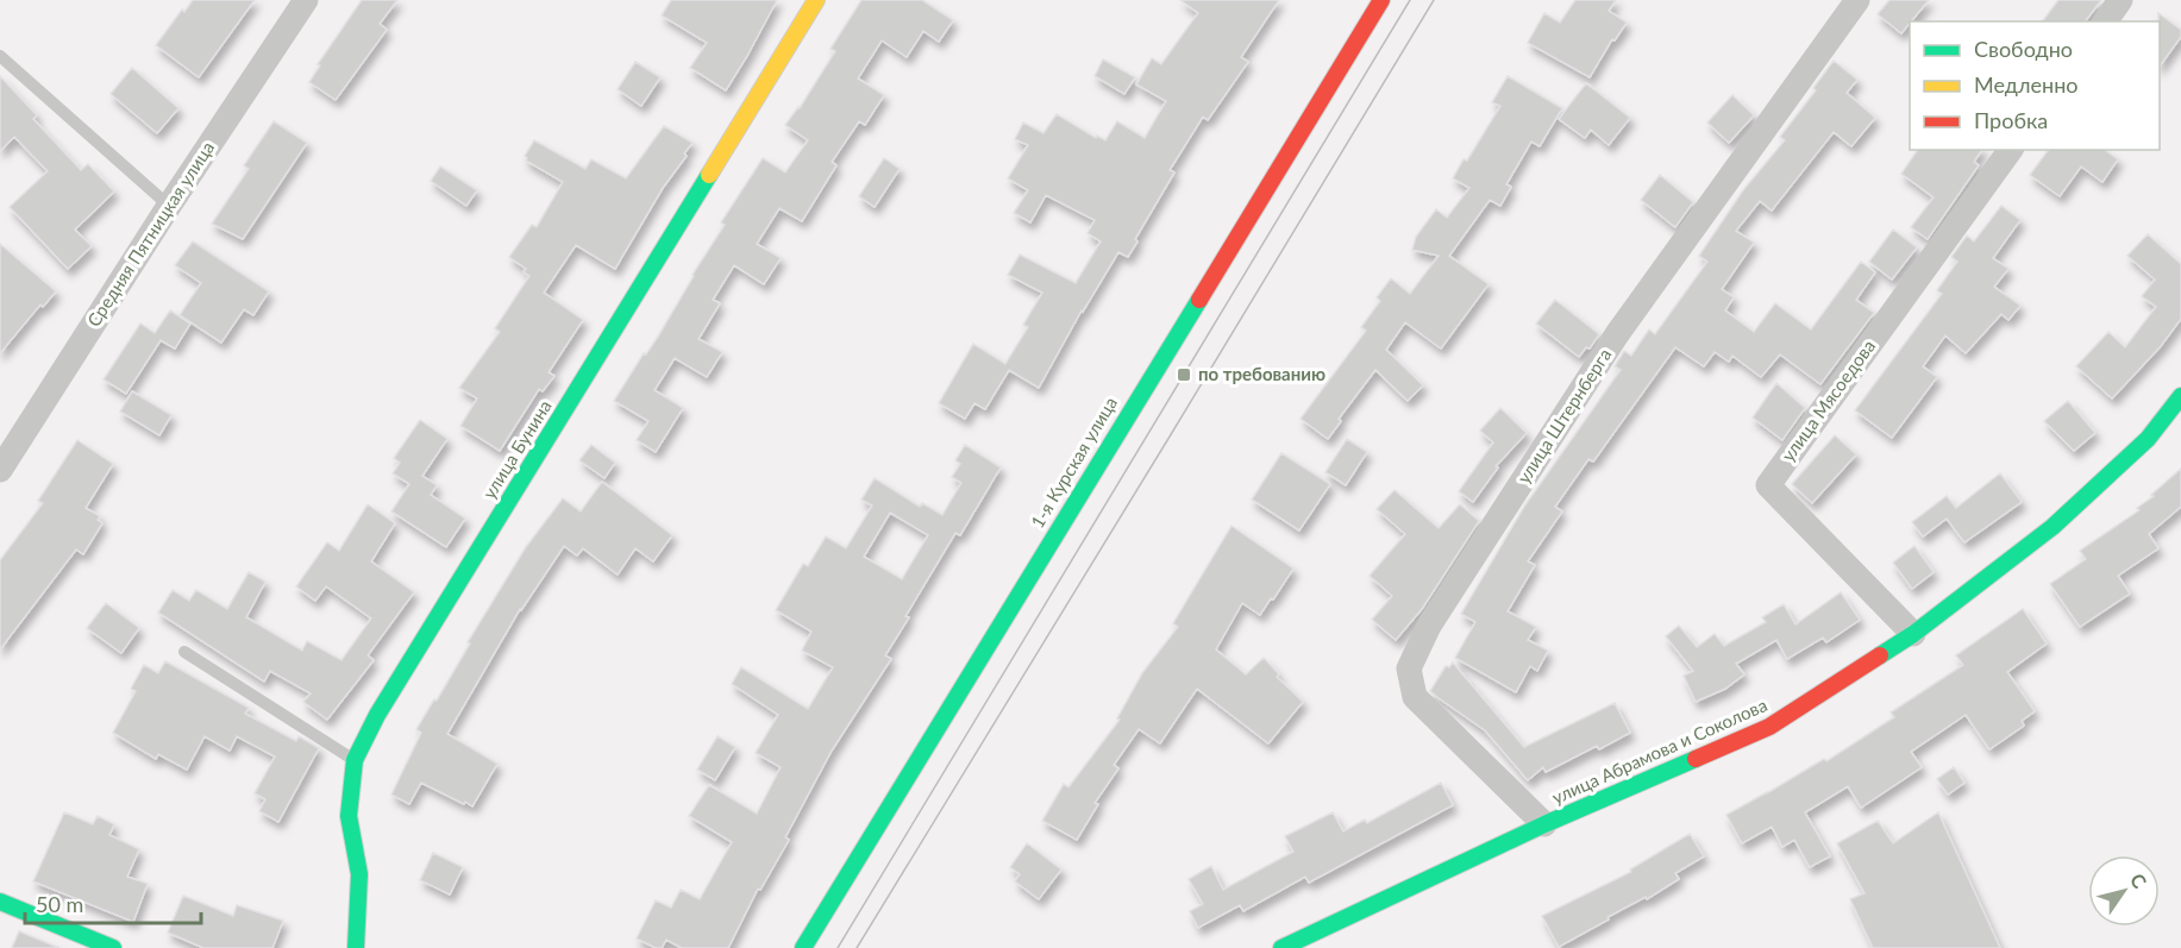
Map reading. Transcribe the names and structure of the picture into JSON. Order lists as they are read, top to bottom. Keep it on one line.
{"streets":{"street":["Средняя Пятницкая улица","улица Мясоедова","улица Штернберга","улица Бунина","1-я Курская улица","улица Абрамова и Соколова"]},"crossings":[["улица Мясоедова","улица Абрамова и Соколова"],["улица Штернберга","улица Абрамова и Соколова"]],"places":{"transit":["по требованию"]},"legend":["Свободно","Медленно","Пробка"],"scale_bar":"50 m","north":"top right"}
